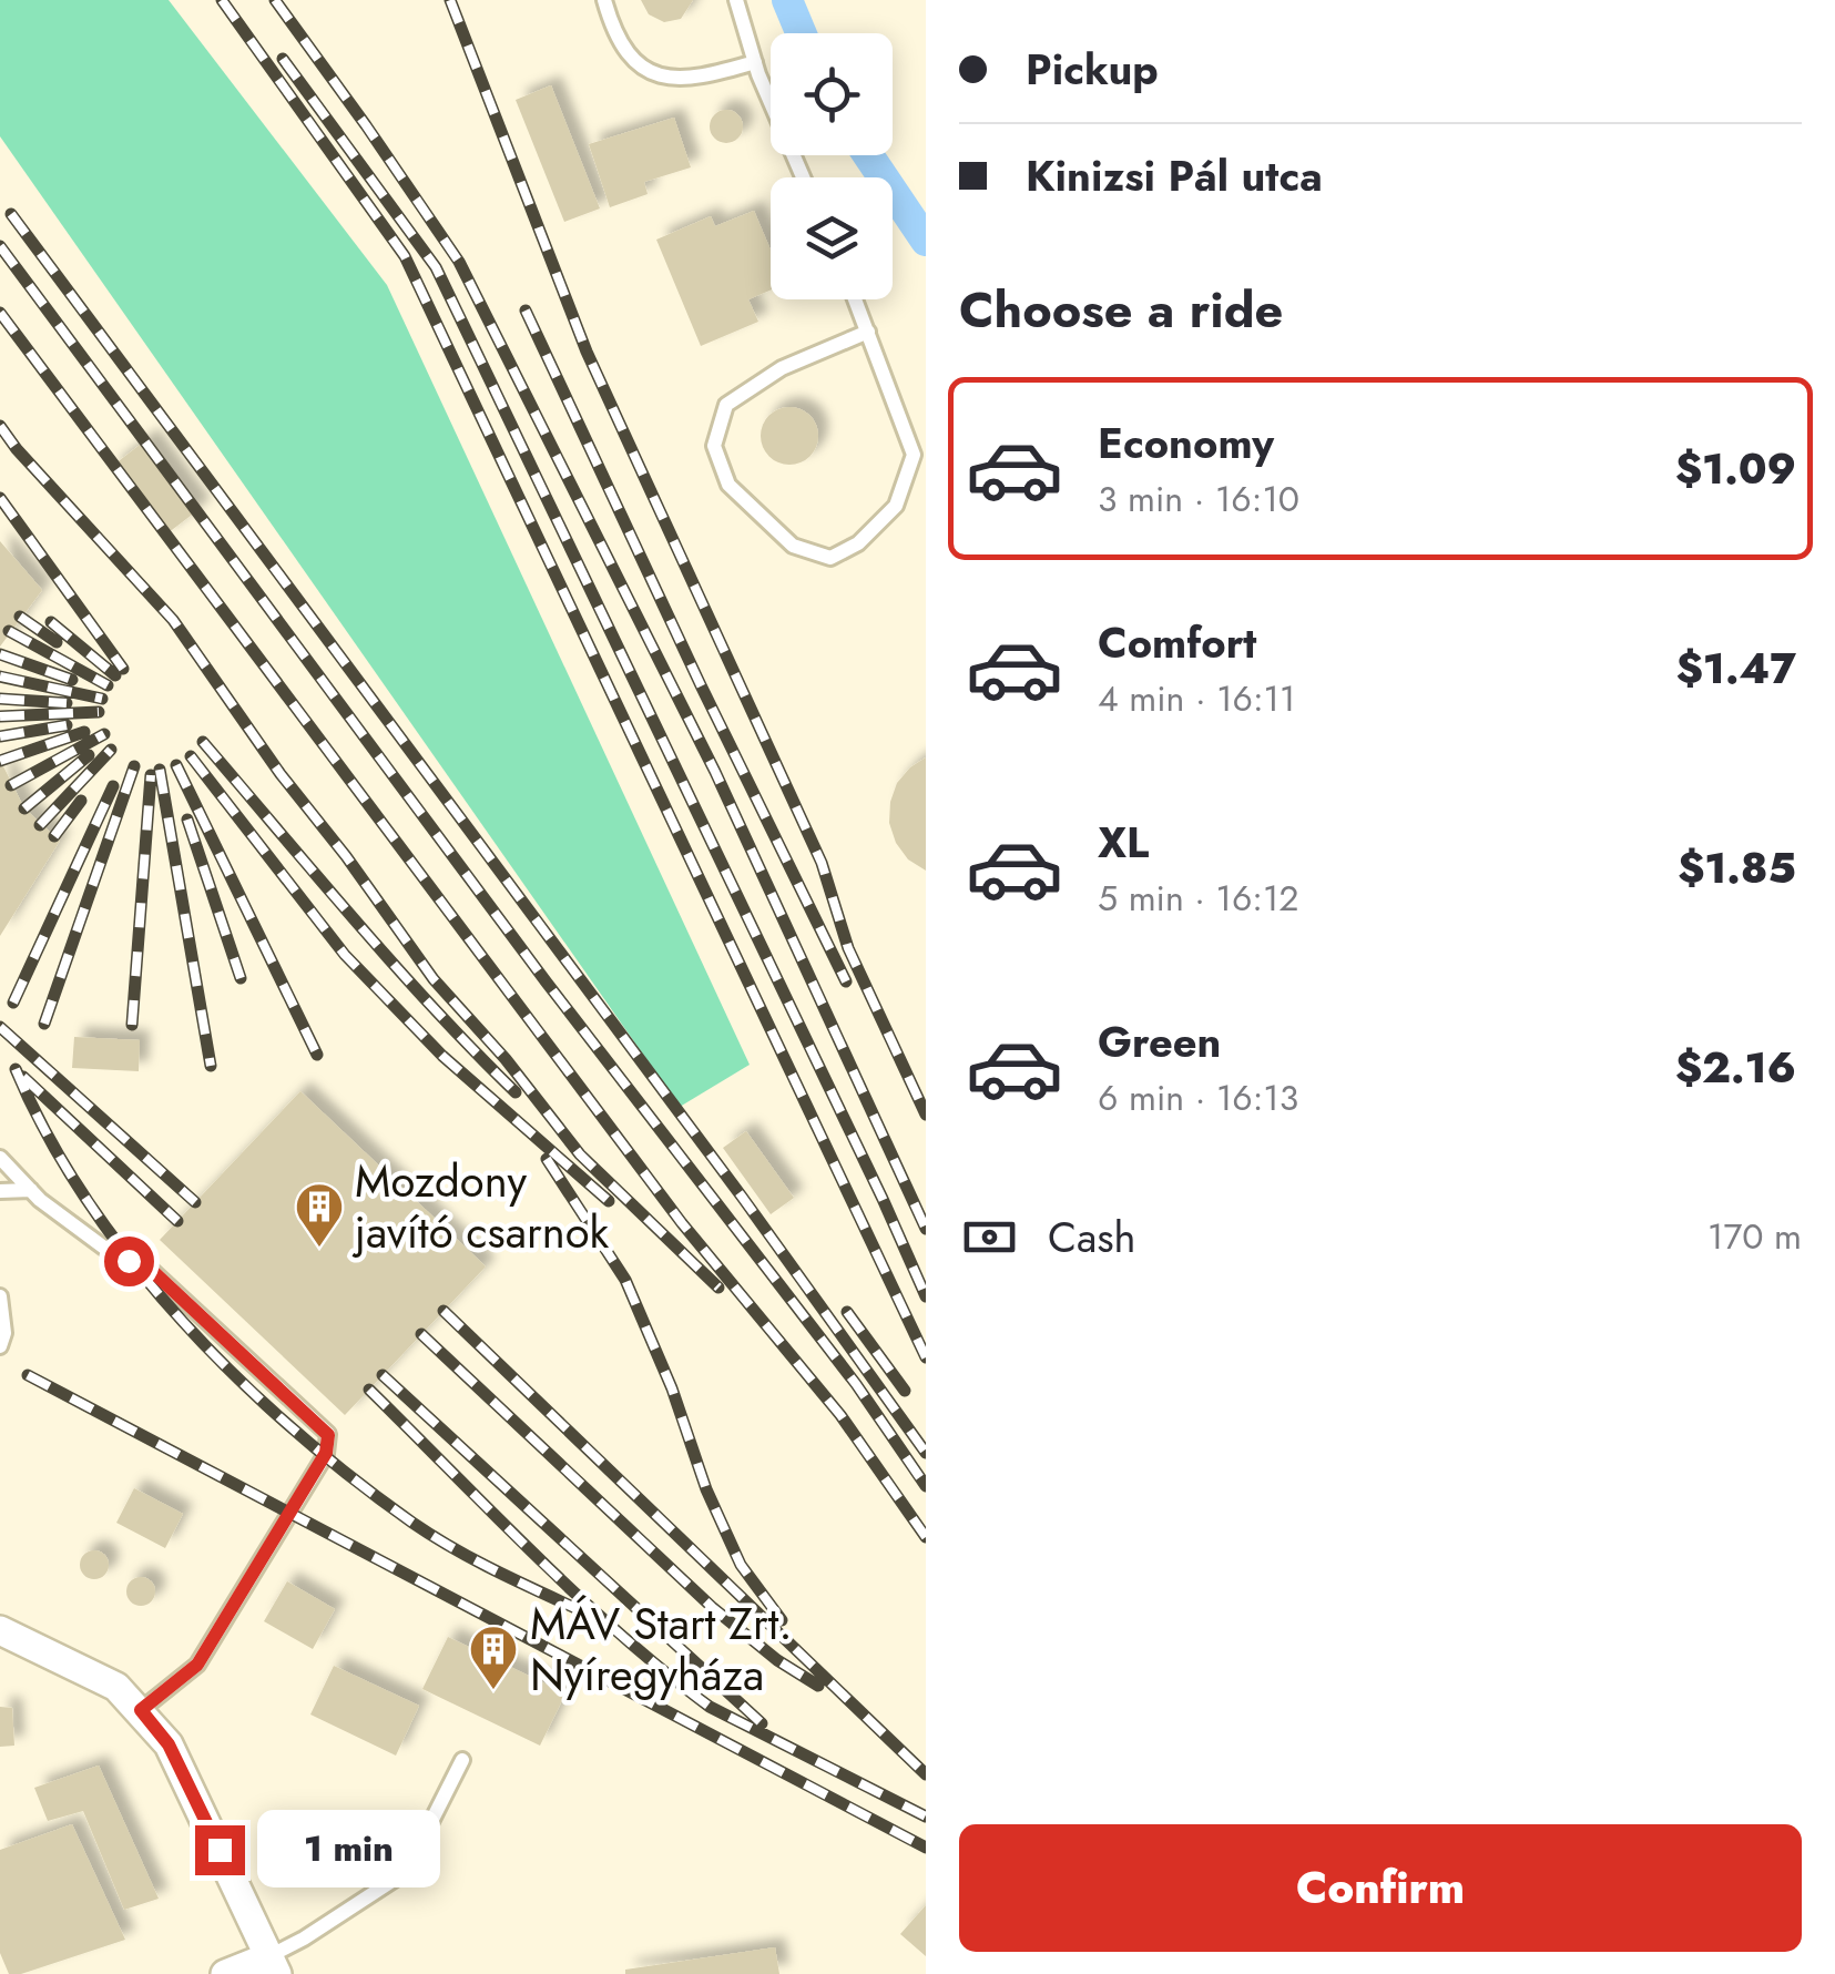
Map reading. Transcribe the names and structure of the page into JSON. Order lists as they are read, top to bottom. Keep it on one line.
{"places":{"building":["Mozdony javító csarnok","MÁV Start Zrt. Nyíregyháza"]},"page":{"banner":["Pickup","Kinizsi Pál utca"],"heading":"Choose a ride","list":[{"name":"Economy","note":"3 min · 16:10","value":"$1.09"},{"name":"Comfort","note":"4 min · 16:11","value":"$1.47"},{"name":"XL","note":"5 min · 16:12","value":"$1.85"},{"name":"Green","note":"6 min · 16:13","value":"$2.16"}],"pay":["Cash","170 m"],"buttons":"Confirm","bubble":"1 min"}}
